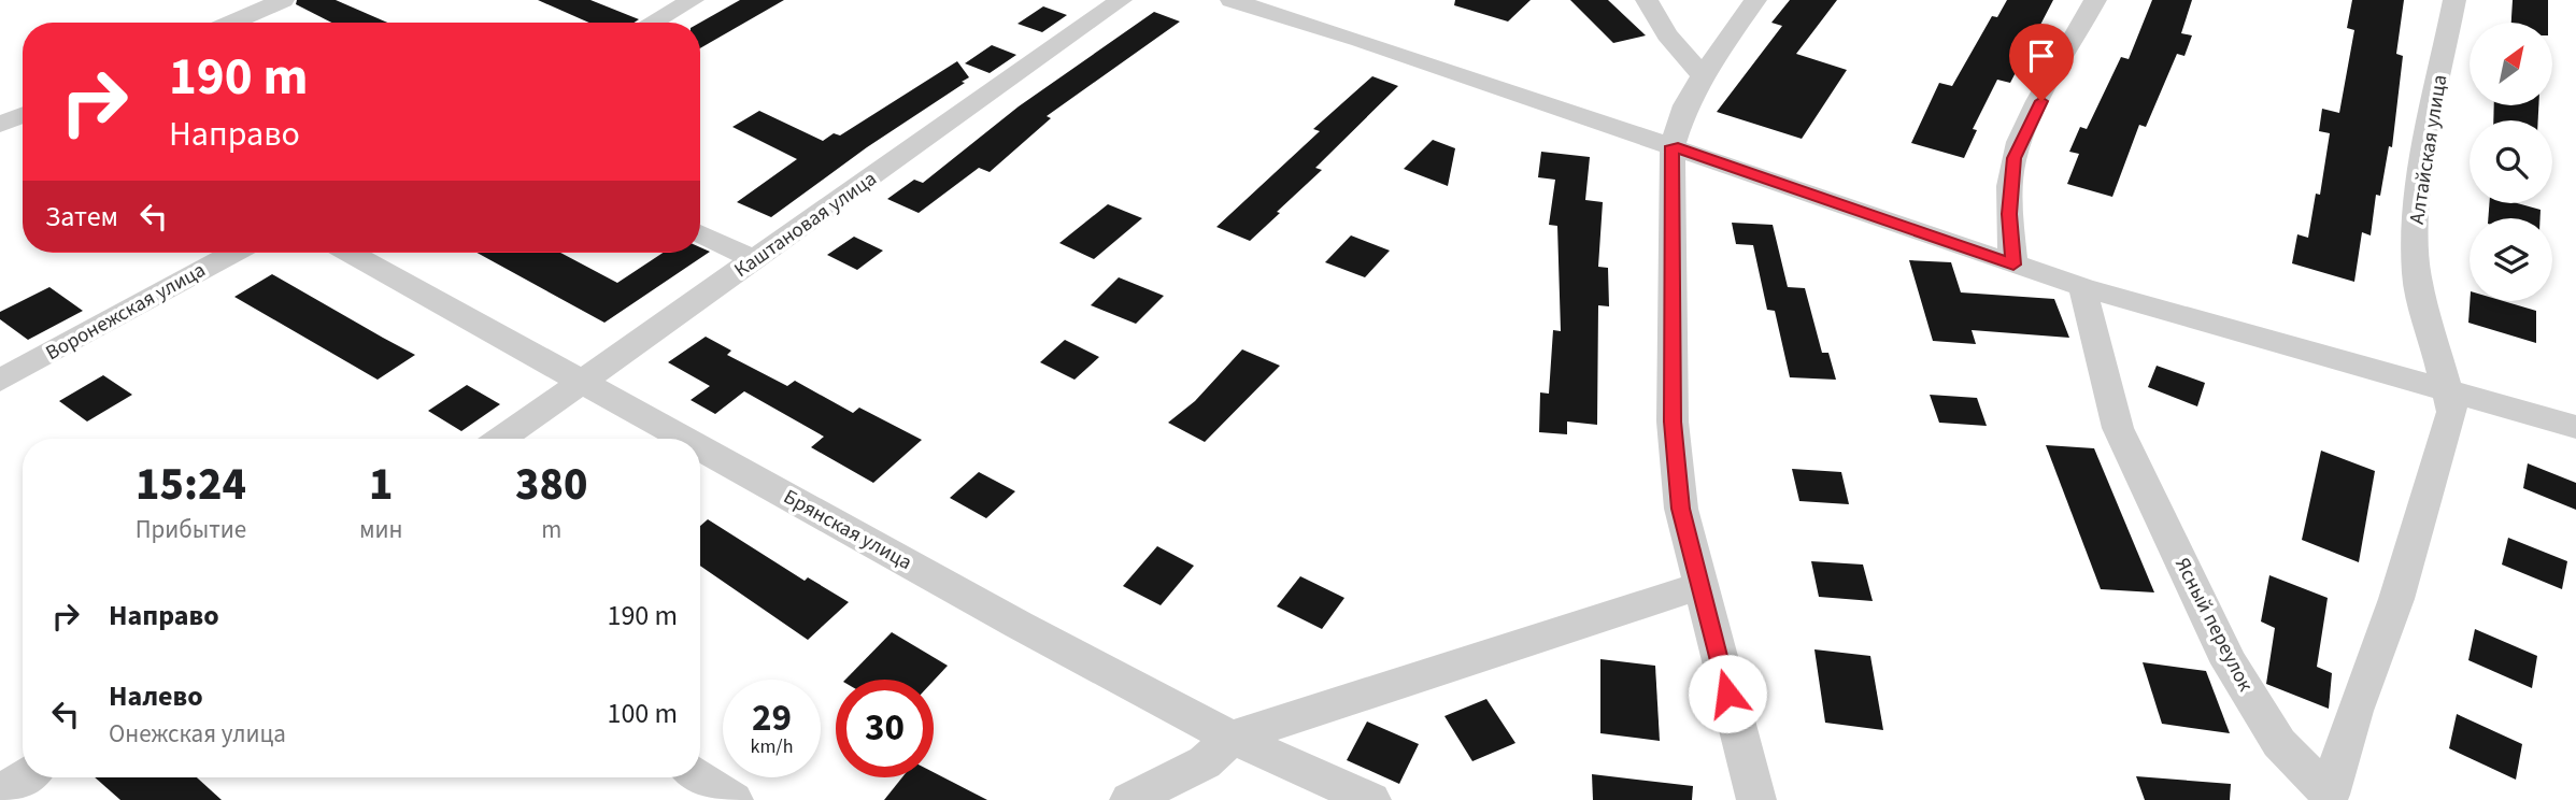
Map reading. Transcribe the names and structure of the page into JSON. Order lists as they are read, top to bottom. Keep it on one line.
{"streets":{"street":["Алтайская улица","Каштановая улица","Воронежская улица","Брянская улица","Ясный переулок"]},"crossings":[["Алтайская улица","Ясный переулок"],["Каштановая улица","Брянская улица"]],"north":"top right","page":{"turn":["190 m","Направо"],"then":"Затем","eta":["15:24","Прибытие","1","мин","380","m"],"list":[{"name":"Направо","value":"190 m"},{"name":"Налево","note":"Онежская улица","value":"100 m"}],"speed":"29 km/h","limit":"30"}}
